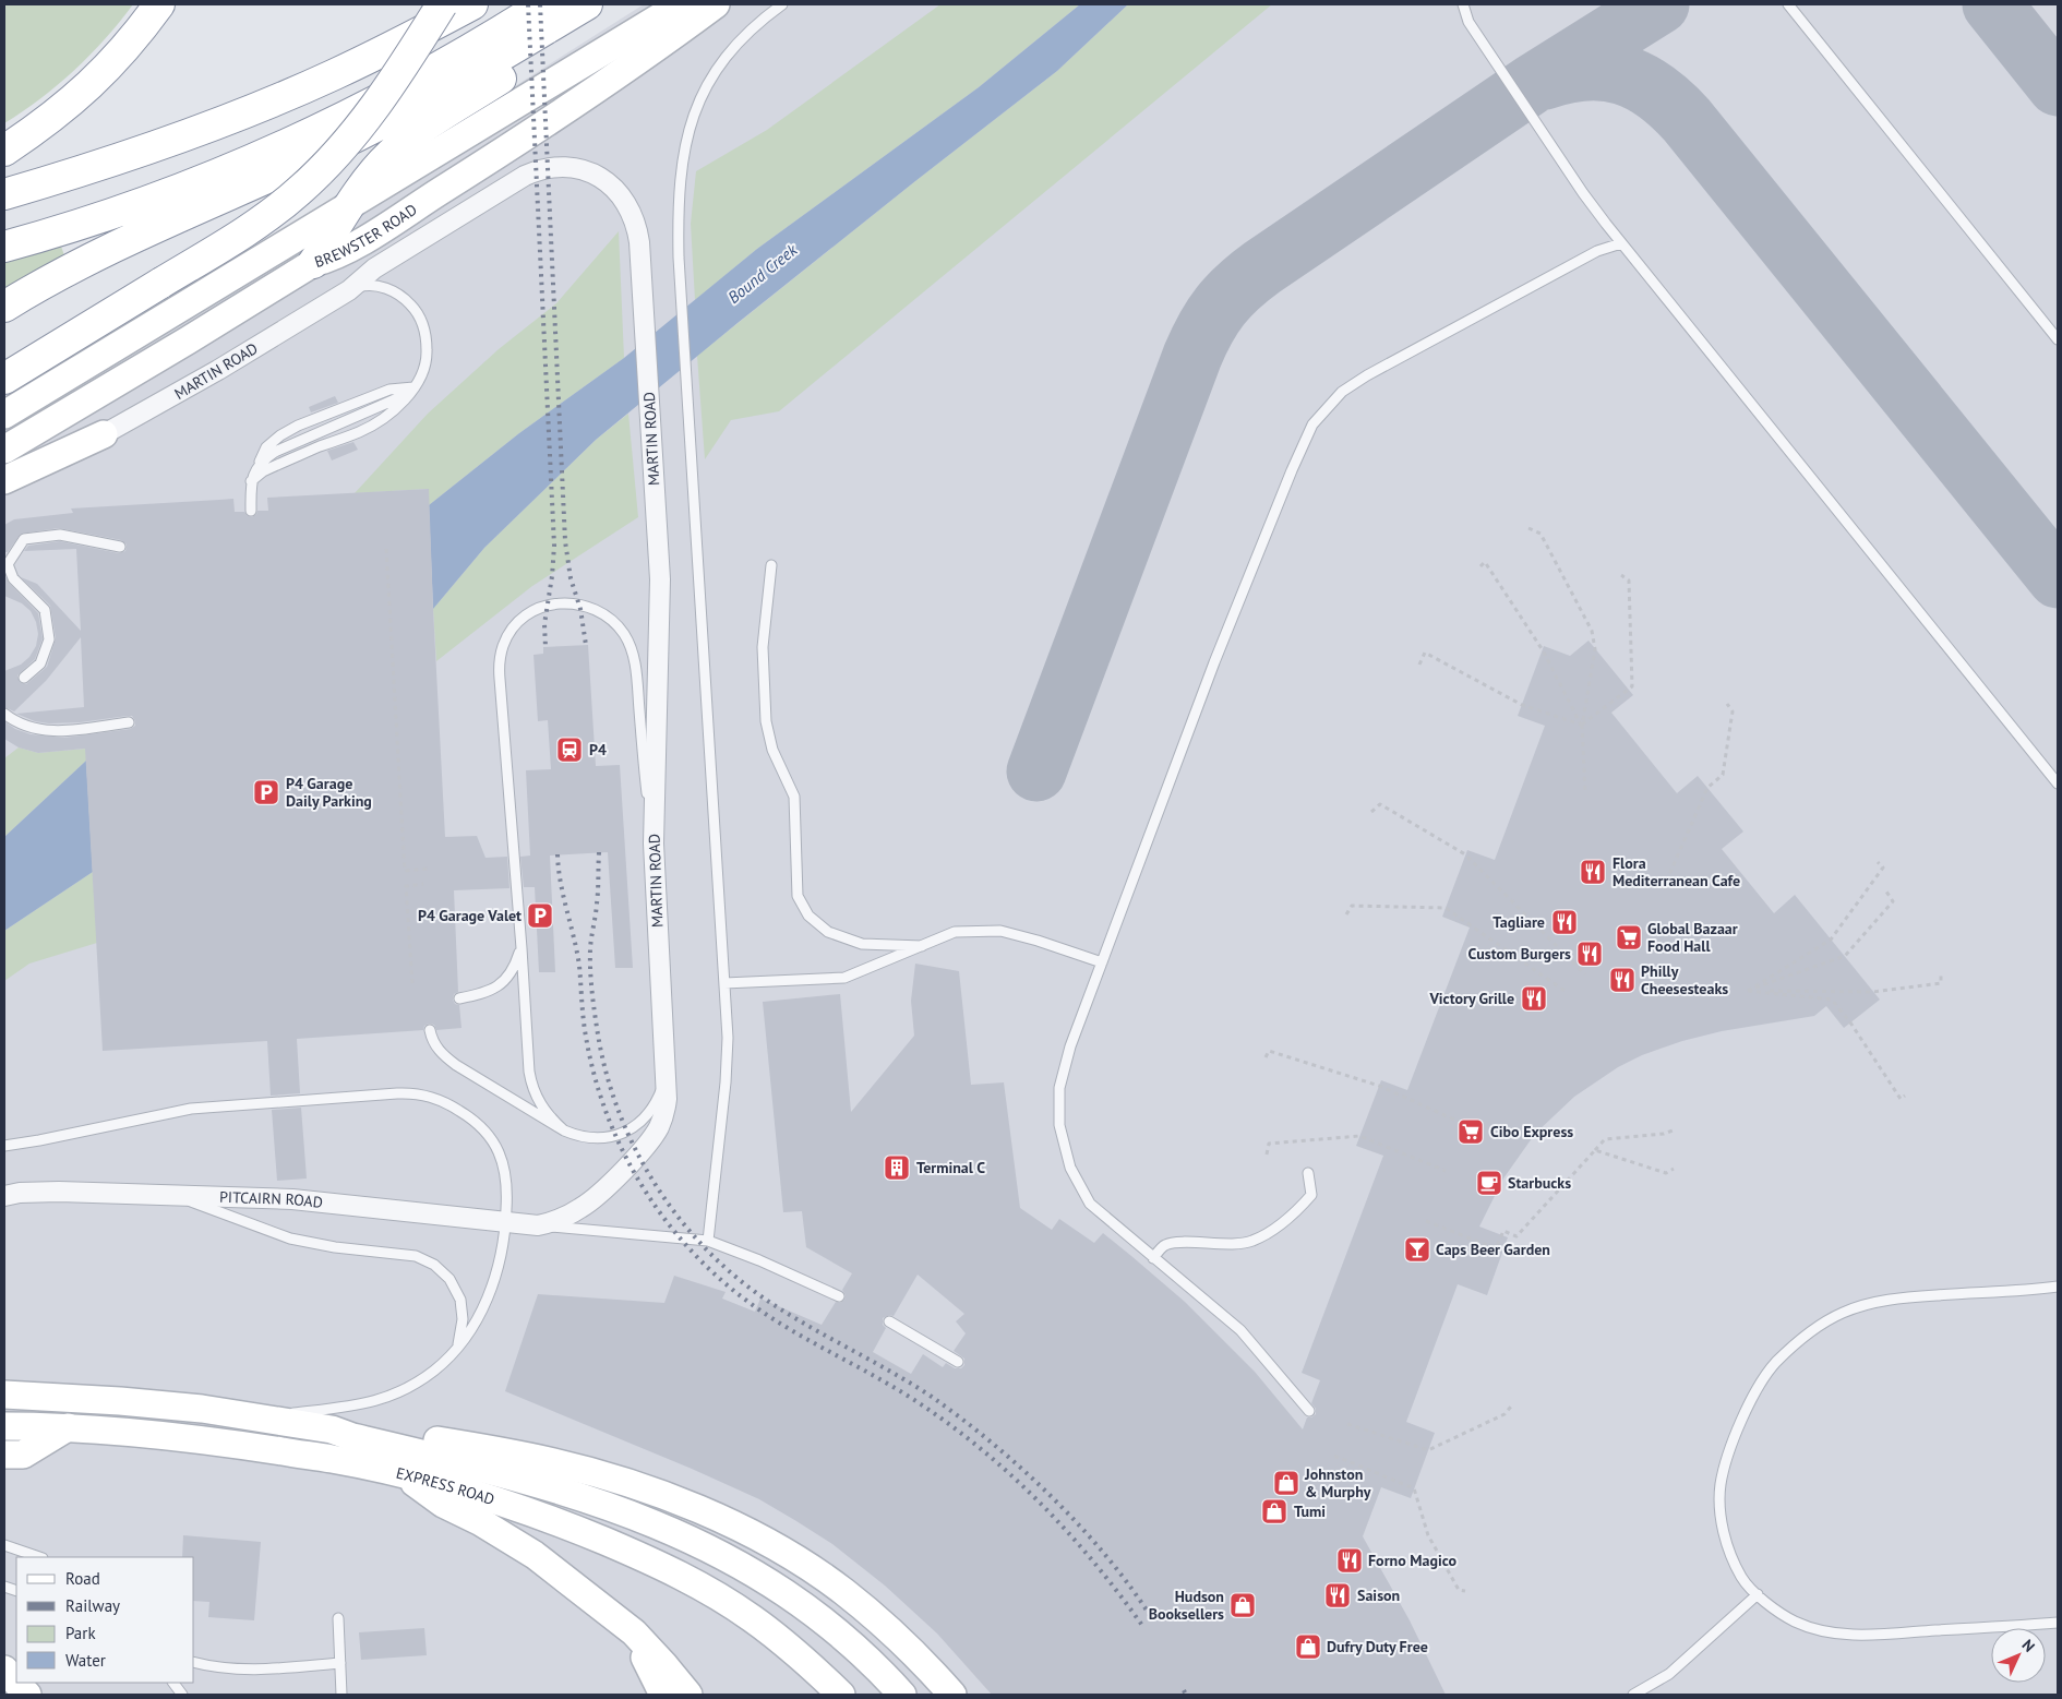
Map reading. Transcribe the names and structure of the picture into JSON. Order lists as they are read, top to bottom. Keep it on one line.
{"streets":{"street":["BREWSTER ROAD","MARTIN ROAD","PITCAIRN ROAD","EXPRESS ROAD"]},"crossings":[["MARTIN ROAD","PITCAIRN ROAD"]],"water":["Bound Creek"],"places":{"station":["P4"],"parking":["P4 Garage Daily Parking","P4 Garage Valet"],"restaurant":["Flora Mediterranean Cafe","Tagliare","Custom Burgers","Philly Cheesesteaks","Victory Grille","Forno Magico","Saison"],"supermarket":["Global Bazaar Food Hall","Cibo Express"],"building":["Terminal C"],"cafe":["Starbucks"],"bar":["Caps Beer Garden"],"shop":["Johnston & Murphy","Tumi","Hudson Booksellers","Dufry Duty Free"]},"legend":["Road","Railway","Park","Water"],"north":"top right"}
